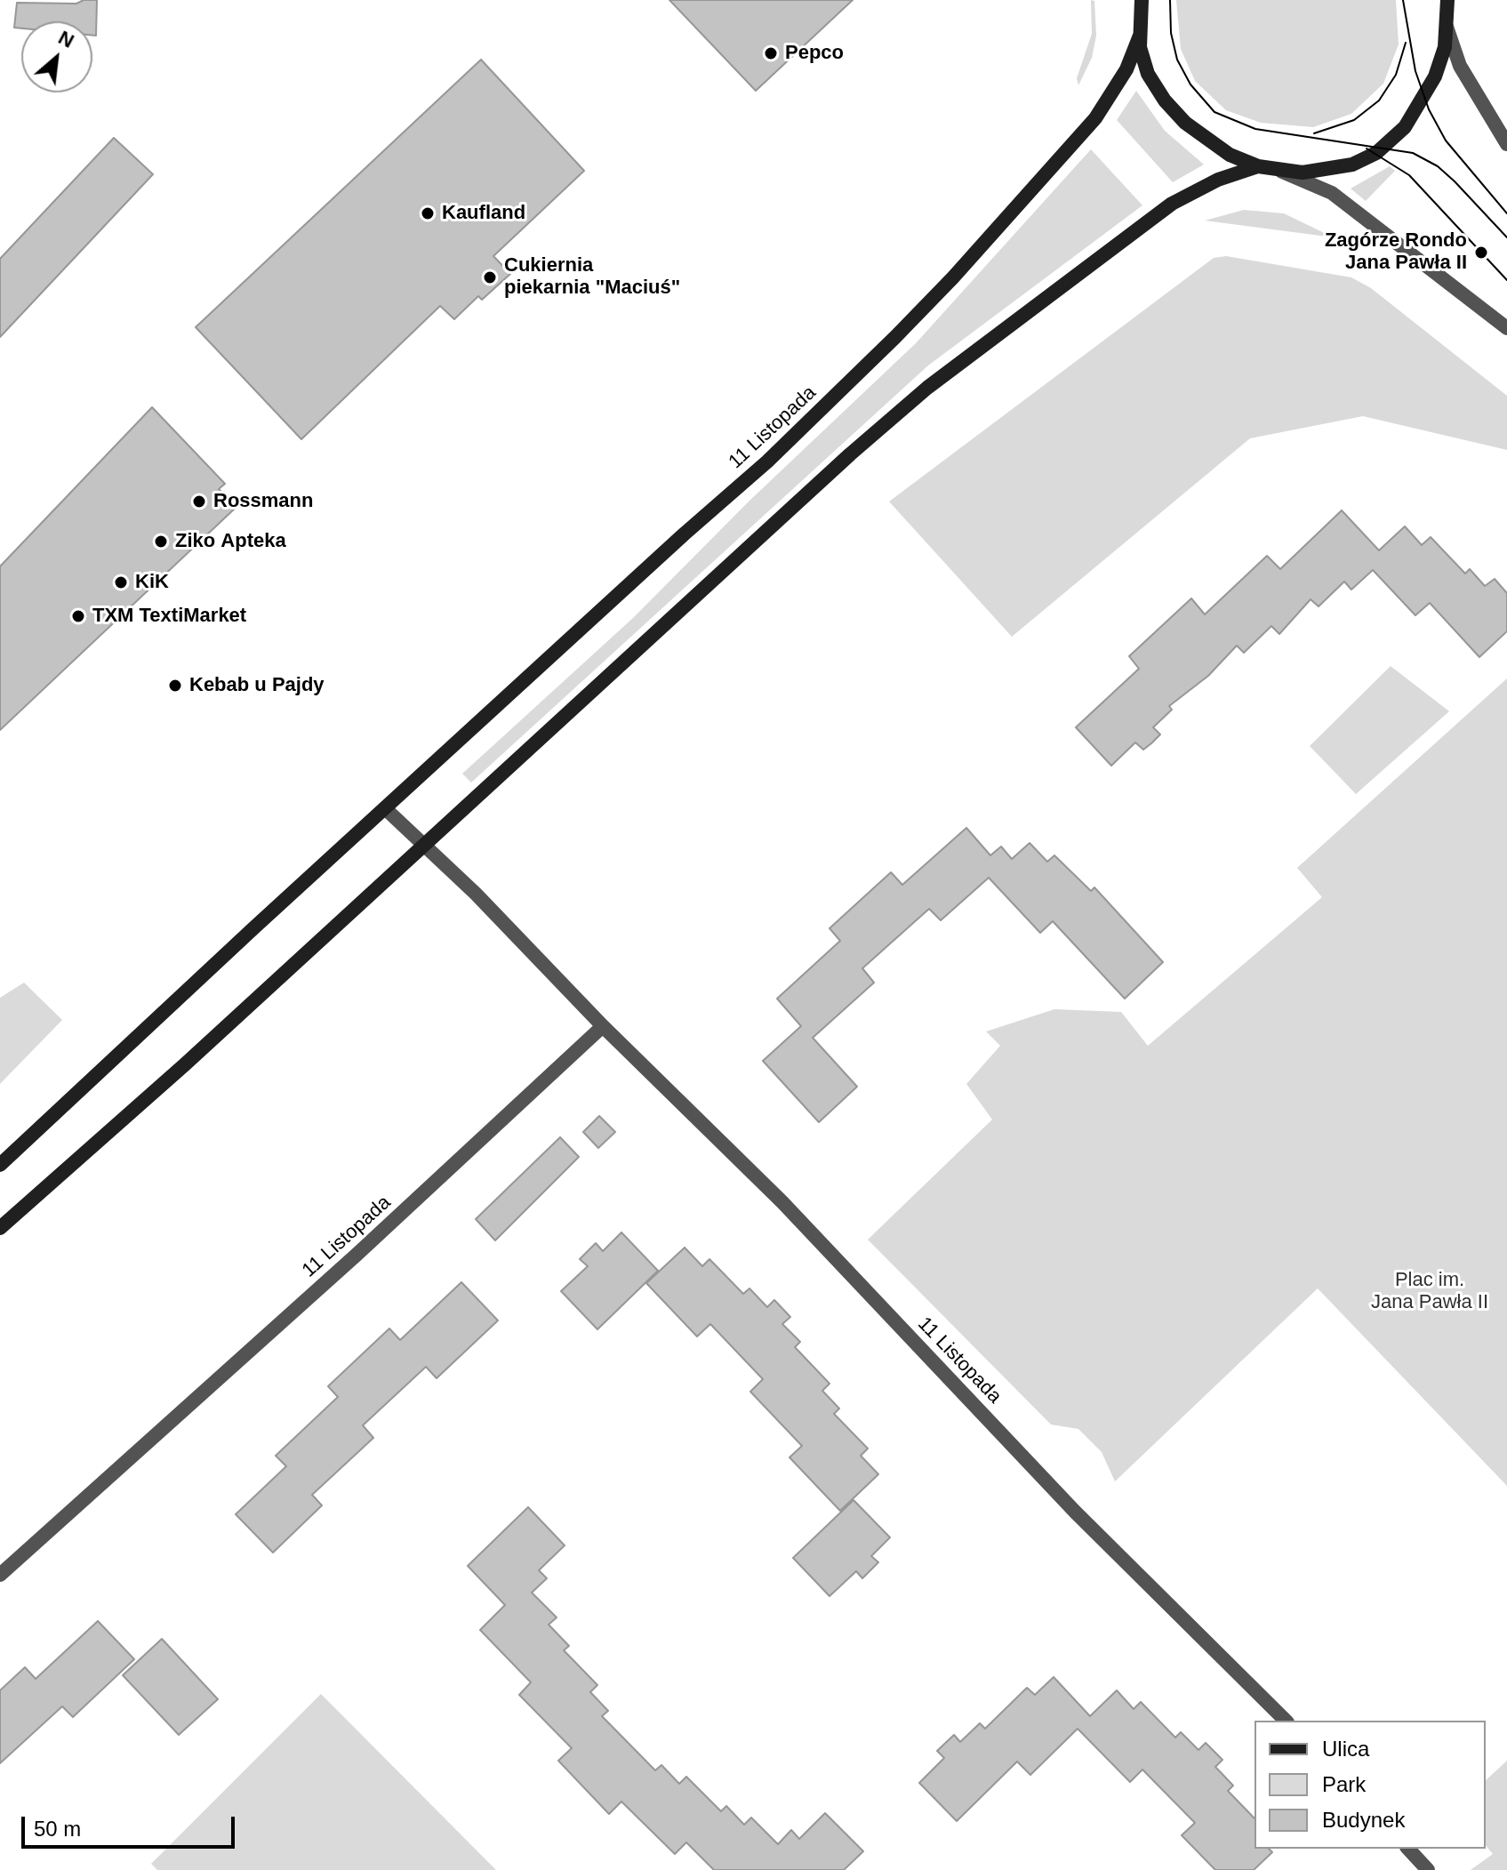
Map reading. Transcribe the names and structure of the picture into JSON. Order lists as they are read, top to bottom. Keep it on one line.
{"streets":{"main road":["11 Listopada"]},"parks":["Plac im. Jana Pawła II"],"places":["Pepco","Kaufland","Zagórze Rondo Jana Pawła II","Cukiernia piekarnia \"Maciuś\"","Rossmann","Ziko Apteka","KiK","TXM TextiMarket","Kebab u Pajdy"],"legend":["Ulica","Park","Budynek"],"scale_bar":"50 m","north":"top right"}
